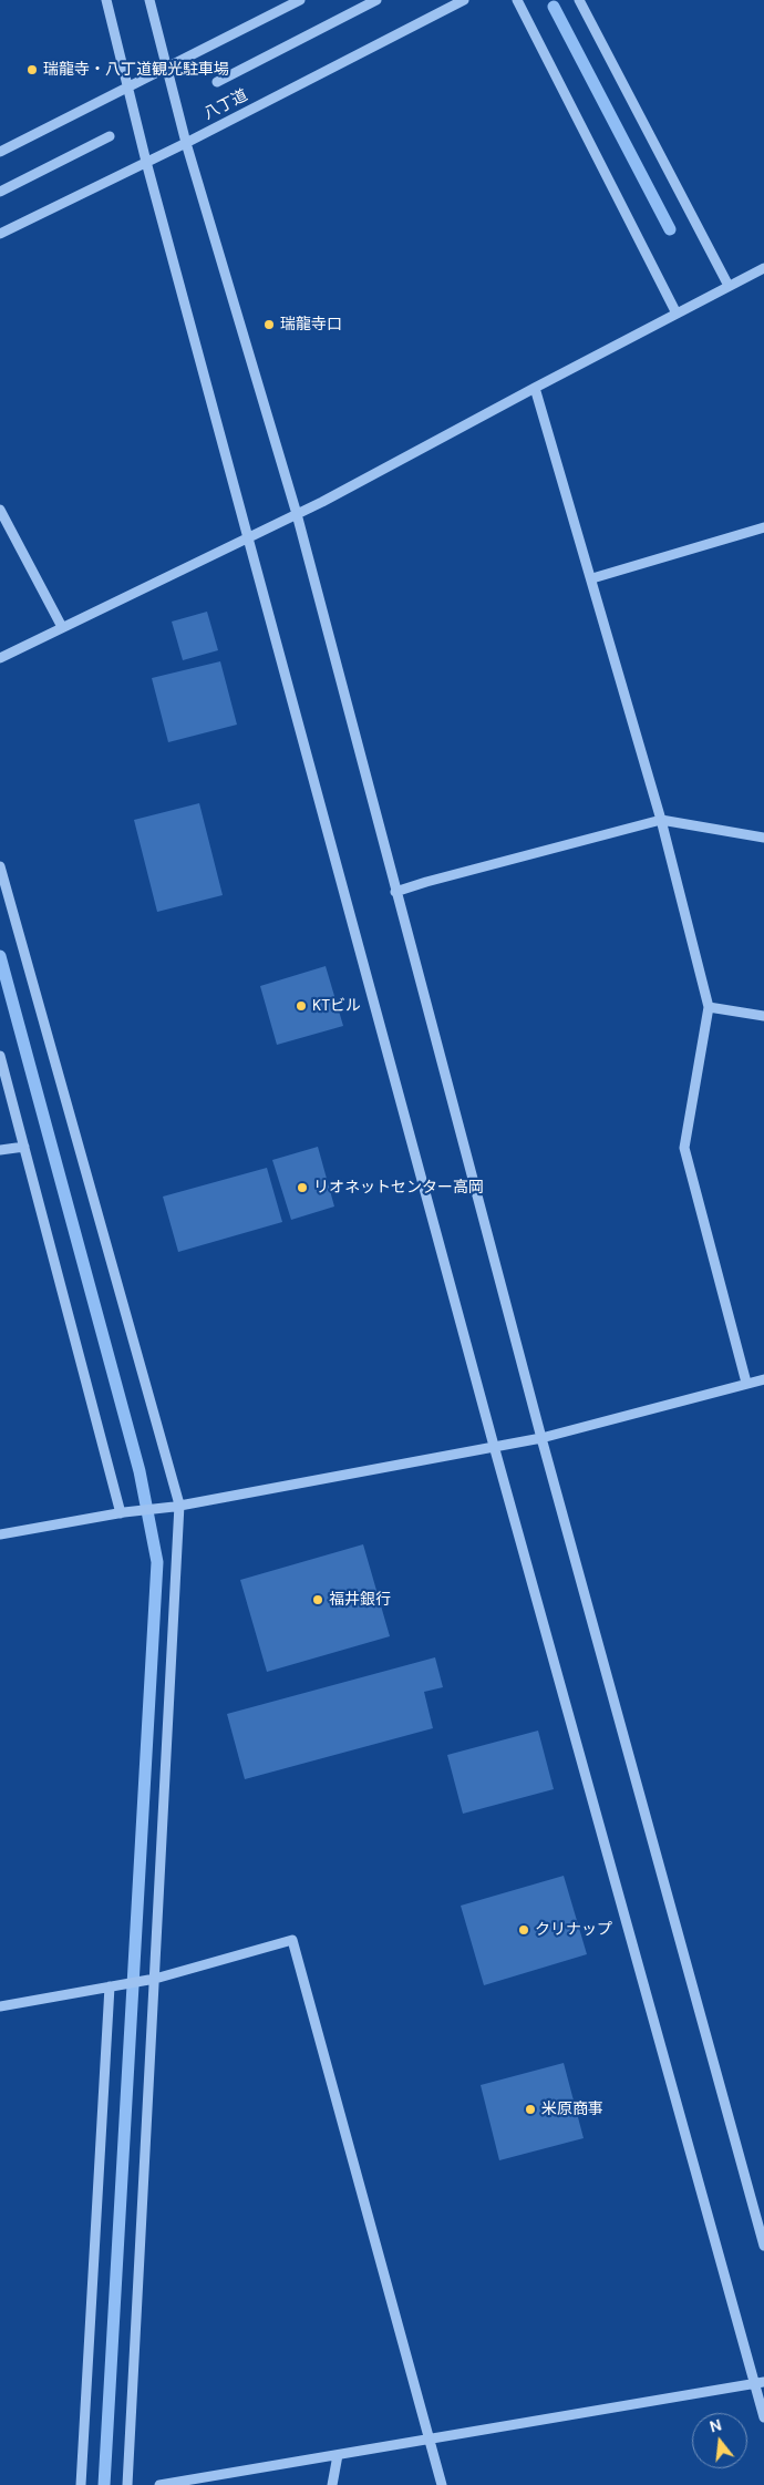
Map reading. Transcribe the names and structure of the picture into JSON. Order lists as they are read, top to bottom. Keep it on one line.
{"streets":{"street":["八丁道"]},"places":["瑞龍寺・八丁道観光駐車場","瑞龍寺口","KTビル","リオネットセンター高岡","福井銀行","クリナップ","米原商事"],"north":"top"}
